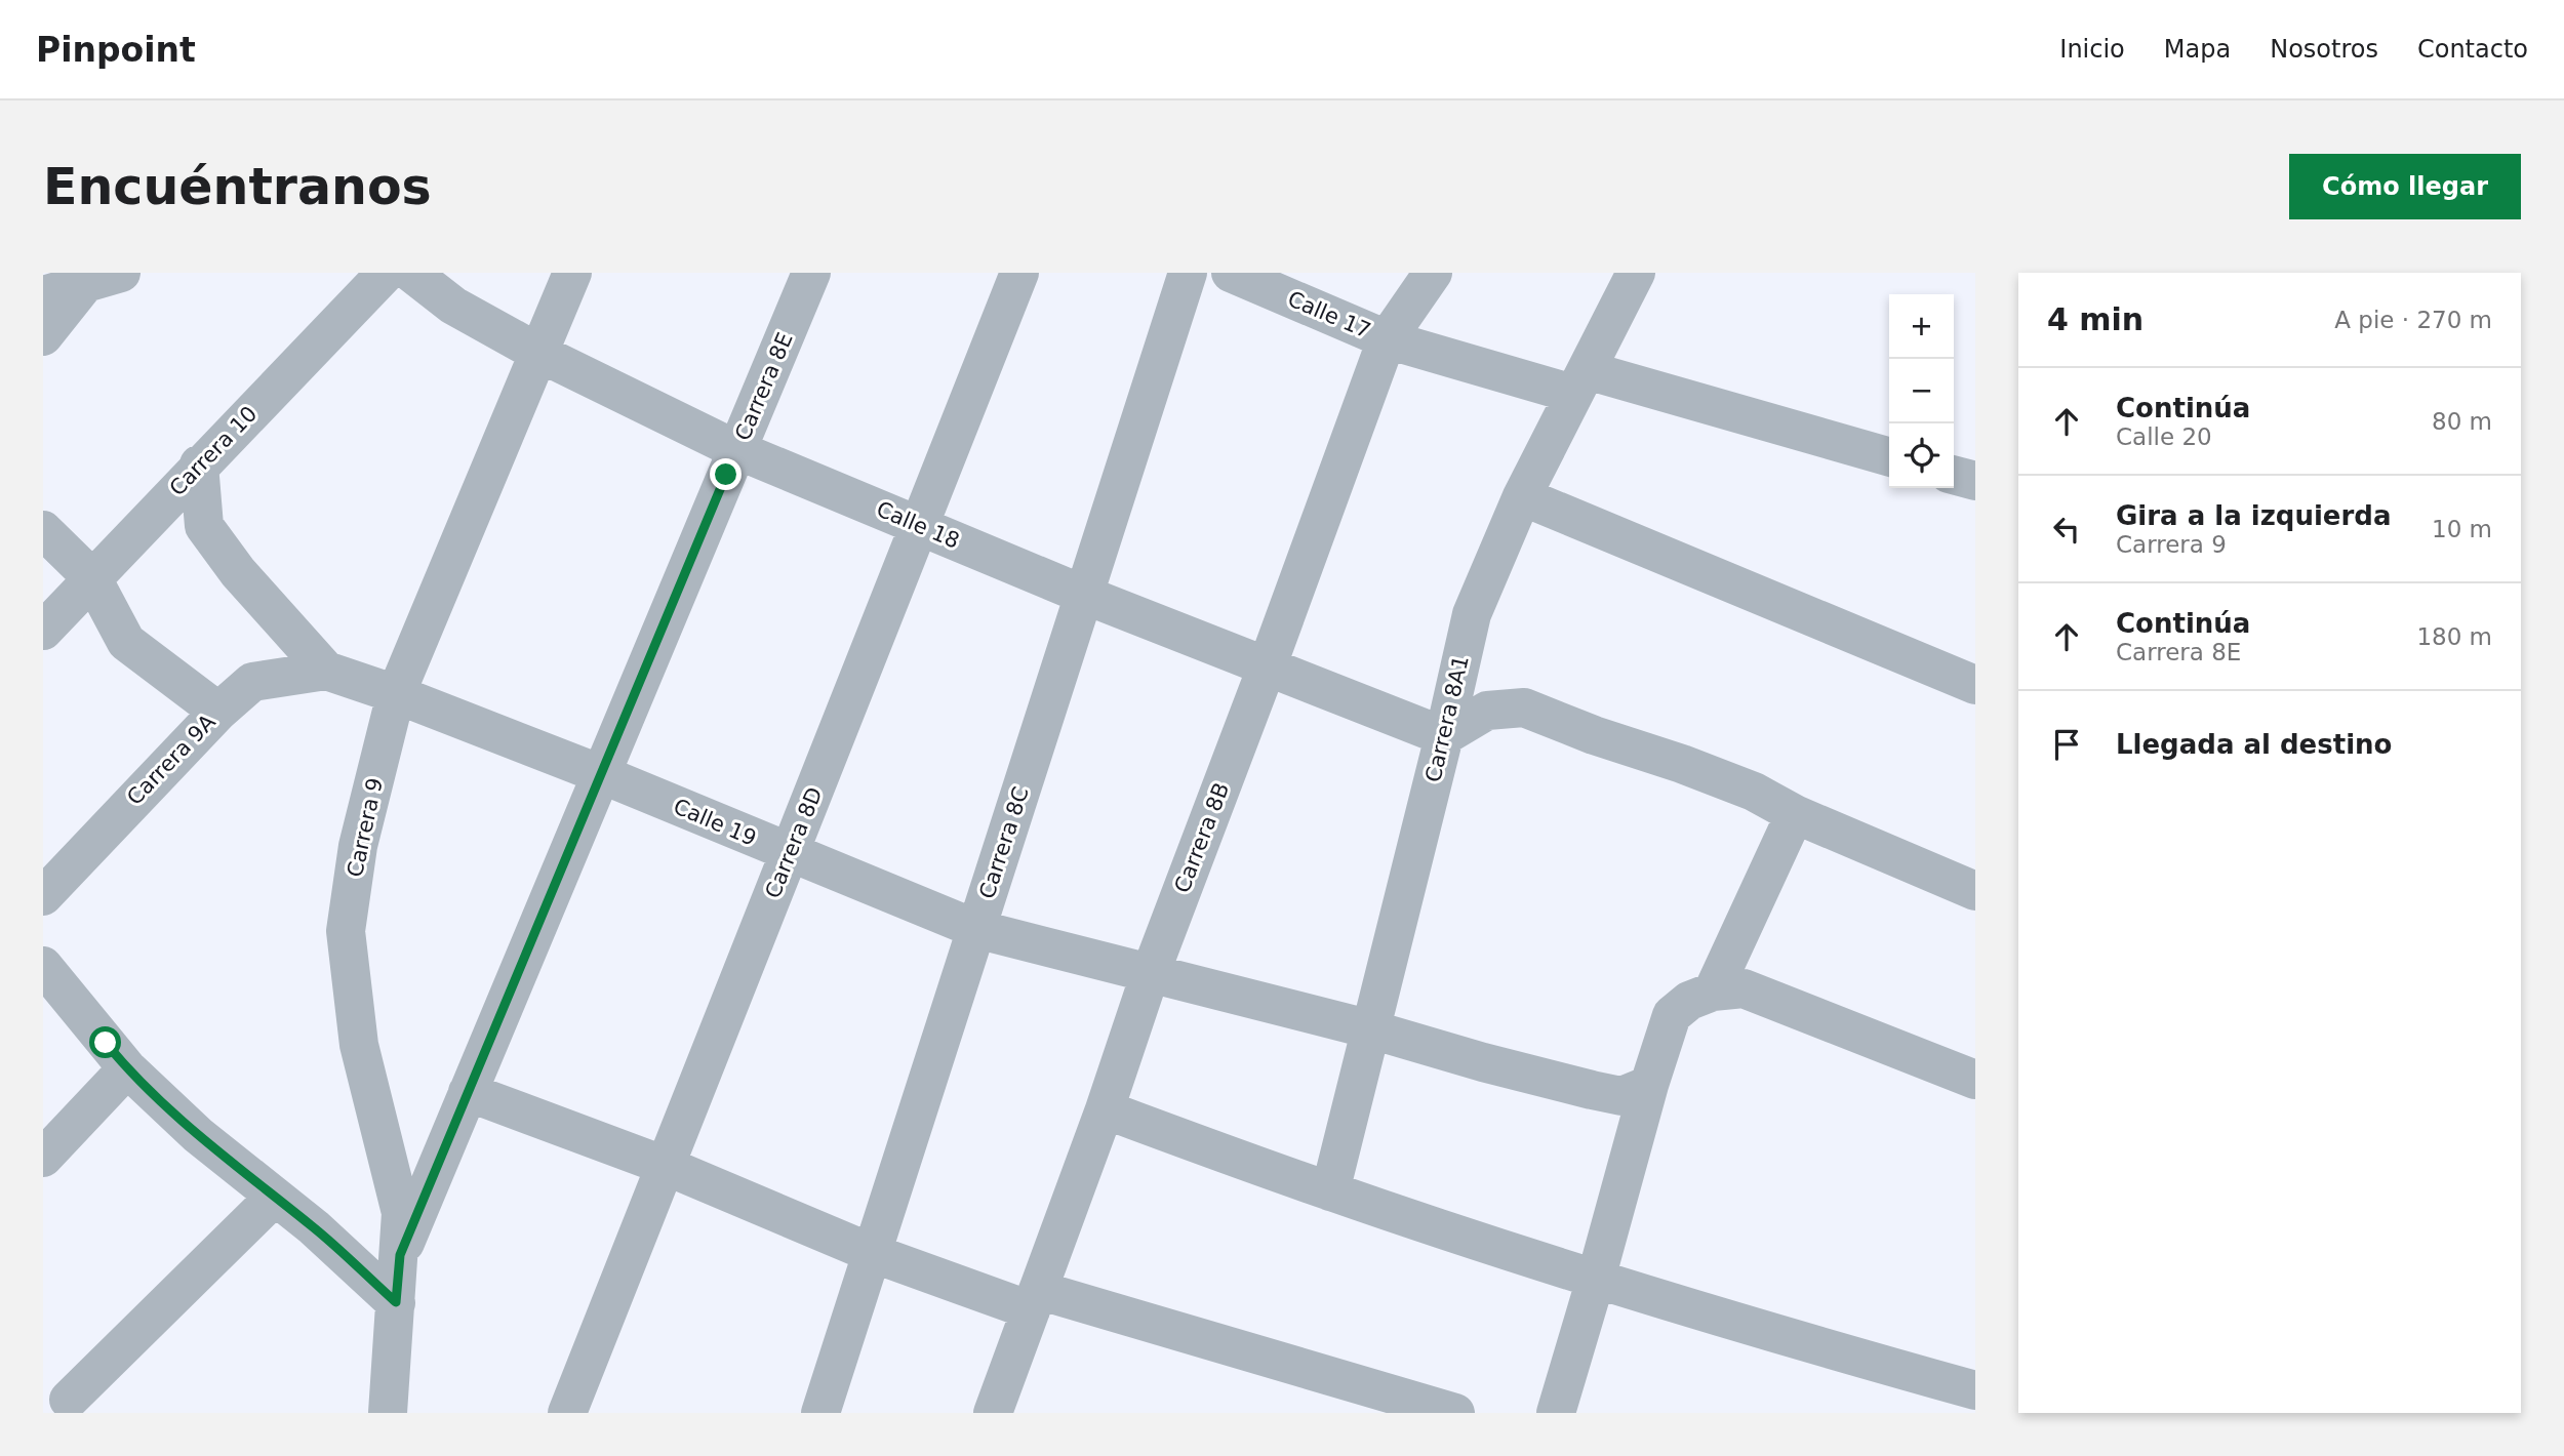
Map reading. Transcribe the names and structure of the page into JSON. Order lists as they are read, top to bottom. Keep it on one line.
{"streets":{"street":["Calle 17","Carrera 8E","Carrera 10","Calle 18","Carrera 8A1","Carrera 9A","Calle 19","Carrera 9","Carrera 8B","Carrera 8D","Carrera 8C"]},"crossings":[["Calle 17","Carrera 8A1"],["Calle 17","Carrera 8B"],["Carrera 8E","Calle 18"],["Carrera 8E","Calle 19"],["Carrera 8E","Carrera 9"],["Calle 18","Carrera 8A1"],["Calle 18","Carrera 9"],["Calle 18","Carrera 8B"],["Calle 18","Carrera 8D"],["Calle 18","Carrera 8C"],["Carrera 8A1","Calle 19"],["Carrera 9A","Calle 19"],["Calle 19","Carrera 9"],["Calle 19","Carrera 8B"],["Calle 19","Carrera 8D"],["Calle 19","Carrera 8C"]],"page":{"header":"Pinpoint","nav":["Inicio","Mapa","Nosotros","Contacto"],"buttons":"Cómo llegar","title":"Encuéntranos","heading":["4 min","A pie · 270 m"],"map_buttons":["+","−"],"list":[["Continúa","Calle 20","80 m"],["Gira a la izquierda","Carrera 9","10 m"],["Continúa","Carrera 8E","180 m"],"Llegada al destino"]}}
